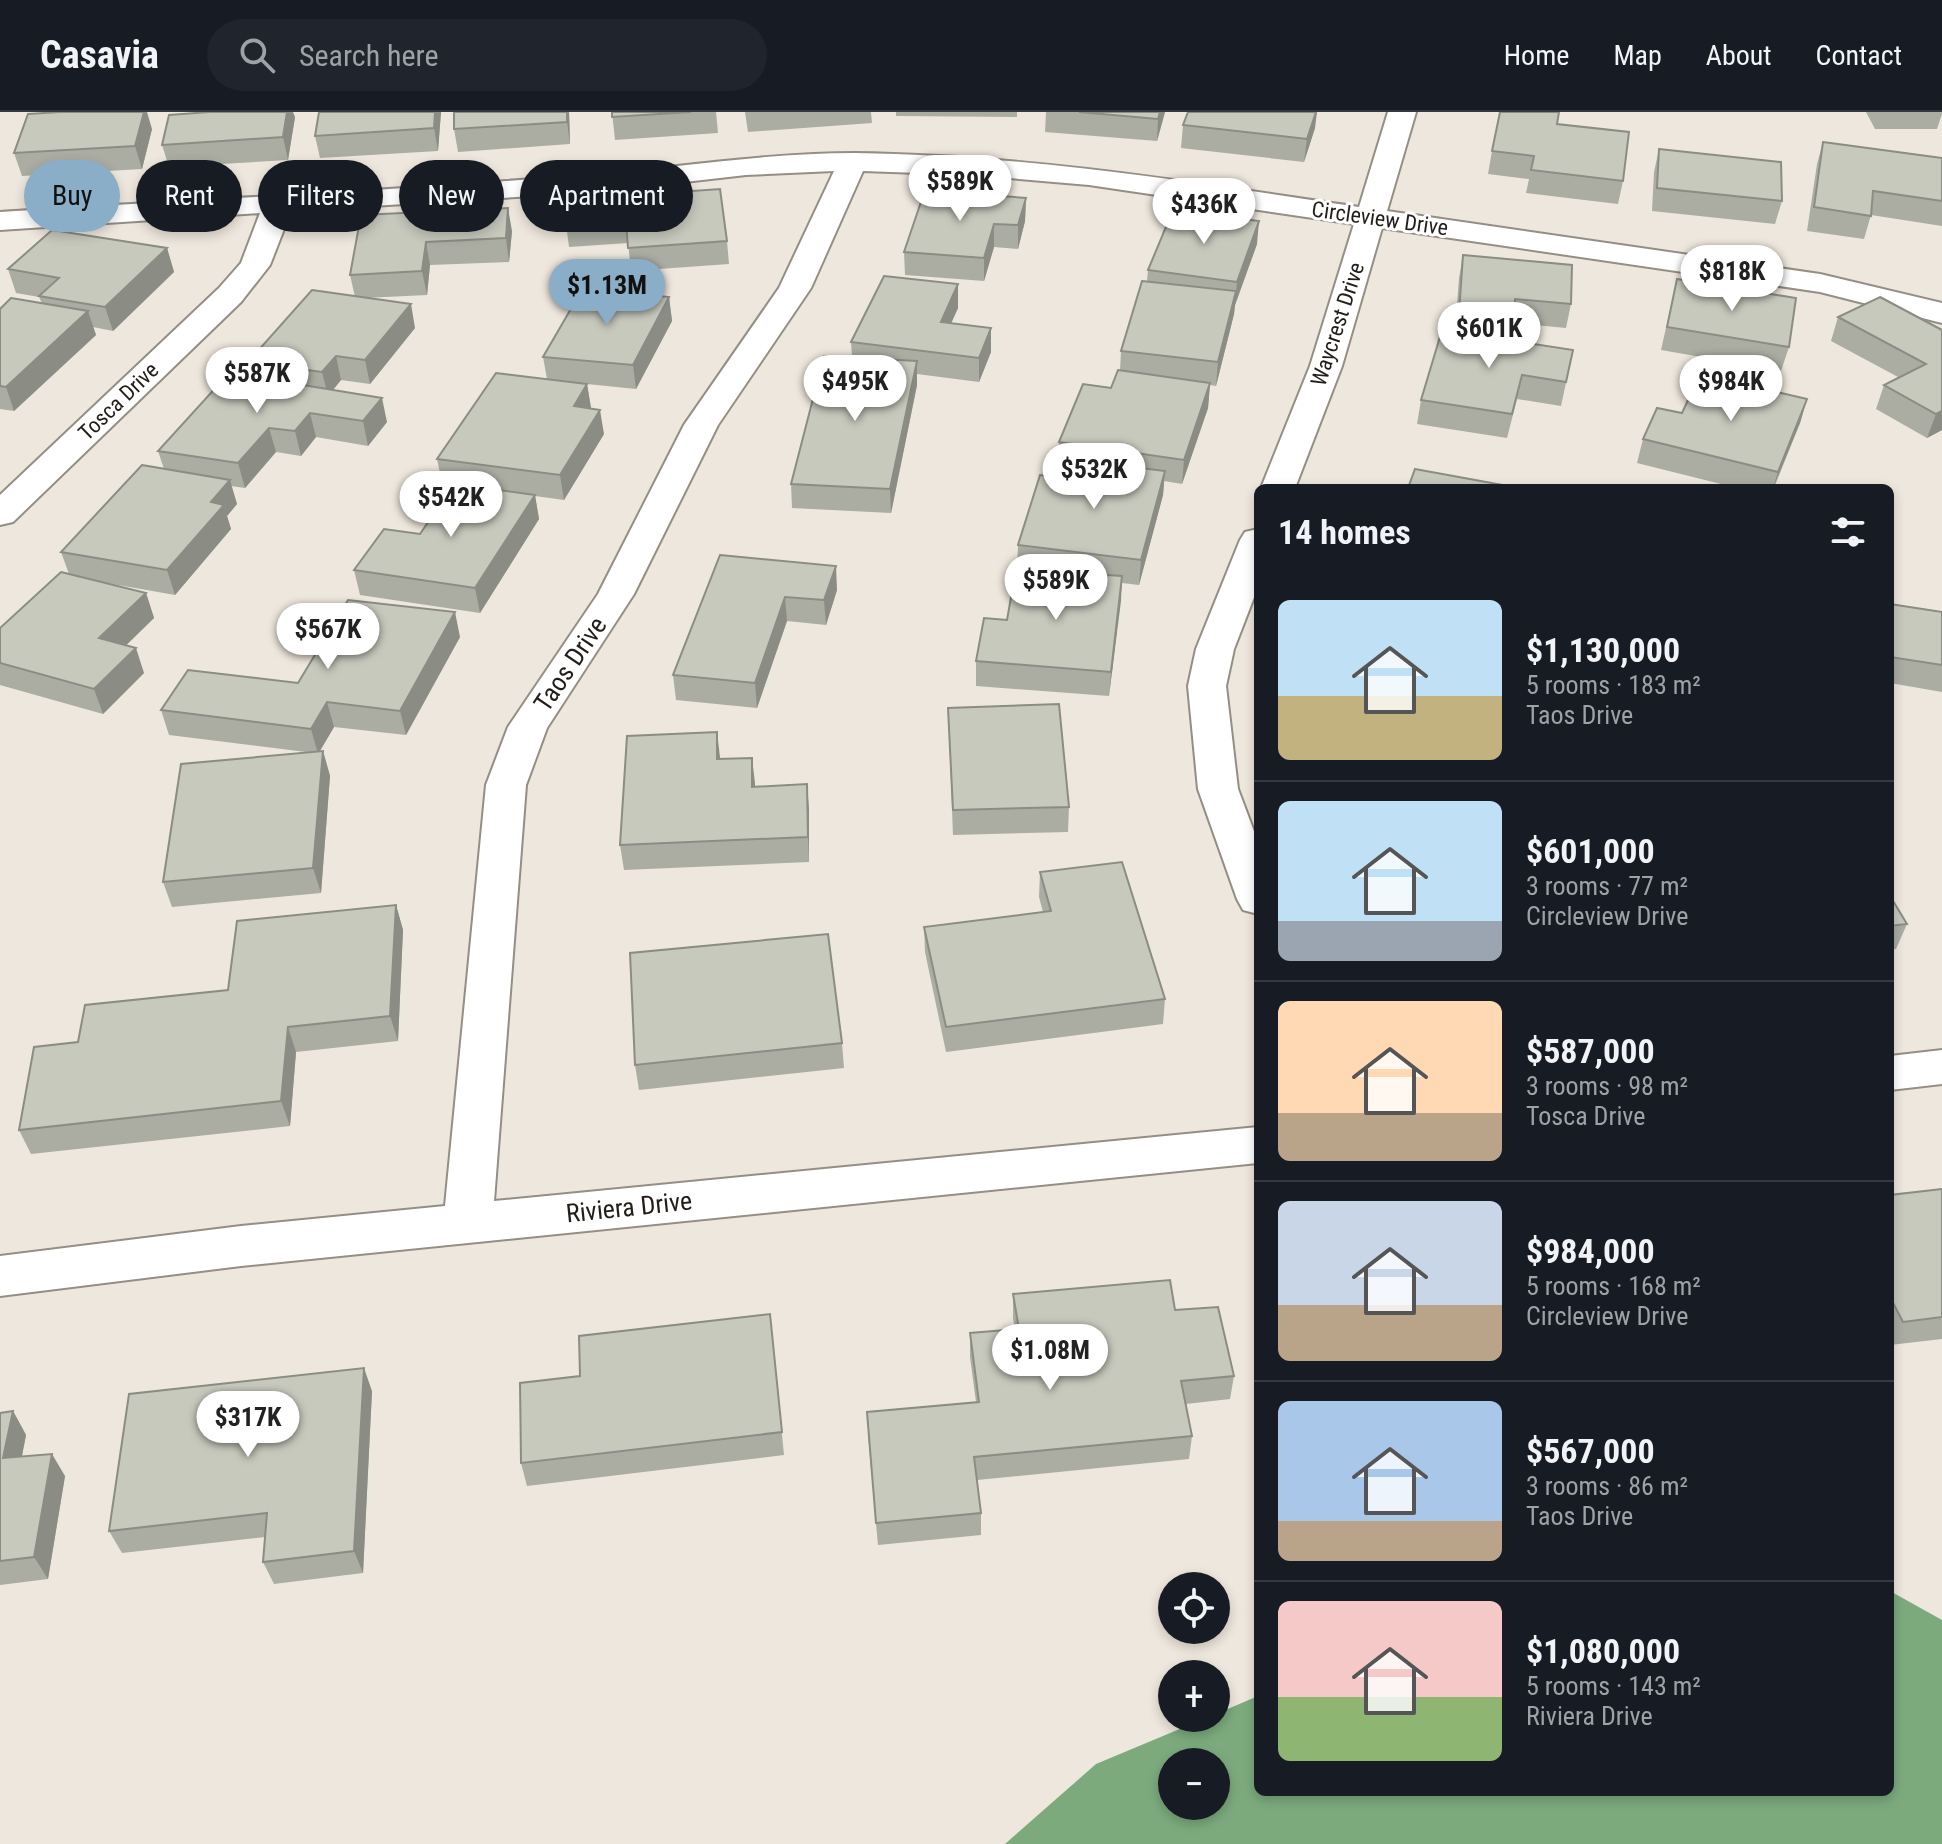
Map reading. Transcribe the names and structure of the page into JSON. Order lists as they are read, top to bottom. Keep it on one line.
{"streets":{"street":["Circleview Drive","Waycrest Drive","Tosca Drive","Taos Drive","Riviera Drive"]},"crossings":[["Circleview Drive","Waycrest Drive"],["Circleview Drive","Taos Drive"],["Taos Drive","Riviera Drive"]],"page":{"header":"Casavia","search":"Search here","nav":["Home","Map","About","Contact"],"price":["$589K","$436K","$818K","$1.13M","$601K","$587K","$495K","$984K","$532K","$542K","$589K","$567K","$1.08M","$317K"],"chip":["Buy","Rent","Filters","New","Apartment"],"heading":"14 homes","list":[{"name":"$1,130,000","note":"5 rooms · 183 m² · Taos Drive"},{"name":"$601,000","note":"3 rooms · 77 m² · Circleview Drive"},{"name":"$587,000","note":"3 rooms · 98 m² · Tosca Drive"},{"name":"$984,000","note":"5 rooms · 168 m² · Circleview Drive"},{"name":"$567,000","note":"3 rooms · 86 m² · Taos Drive"},{"name":"$1,080,000","note":"5 rooms · 143 m² · Riviera Drive"}],"map_buttons":["+","−"]}}
